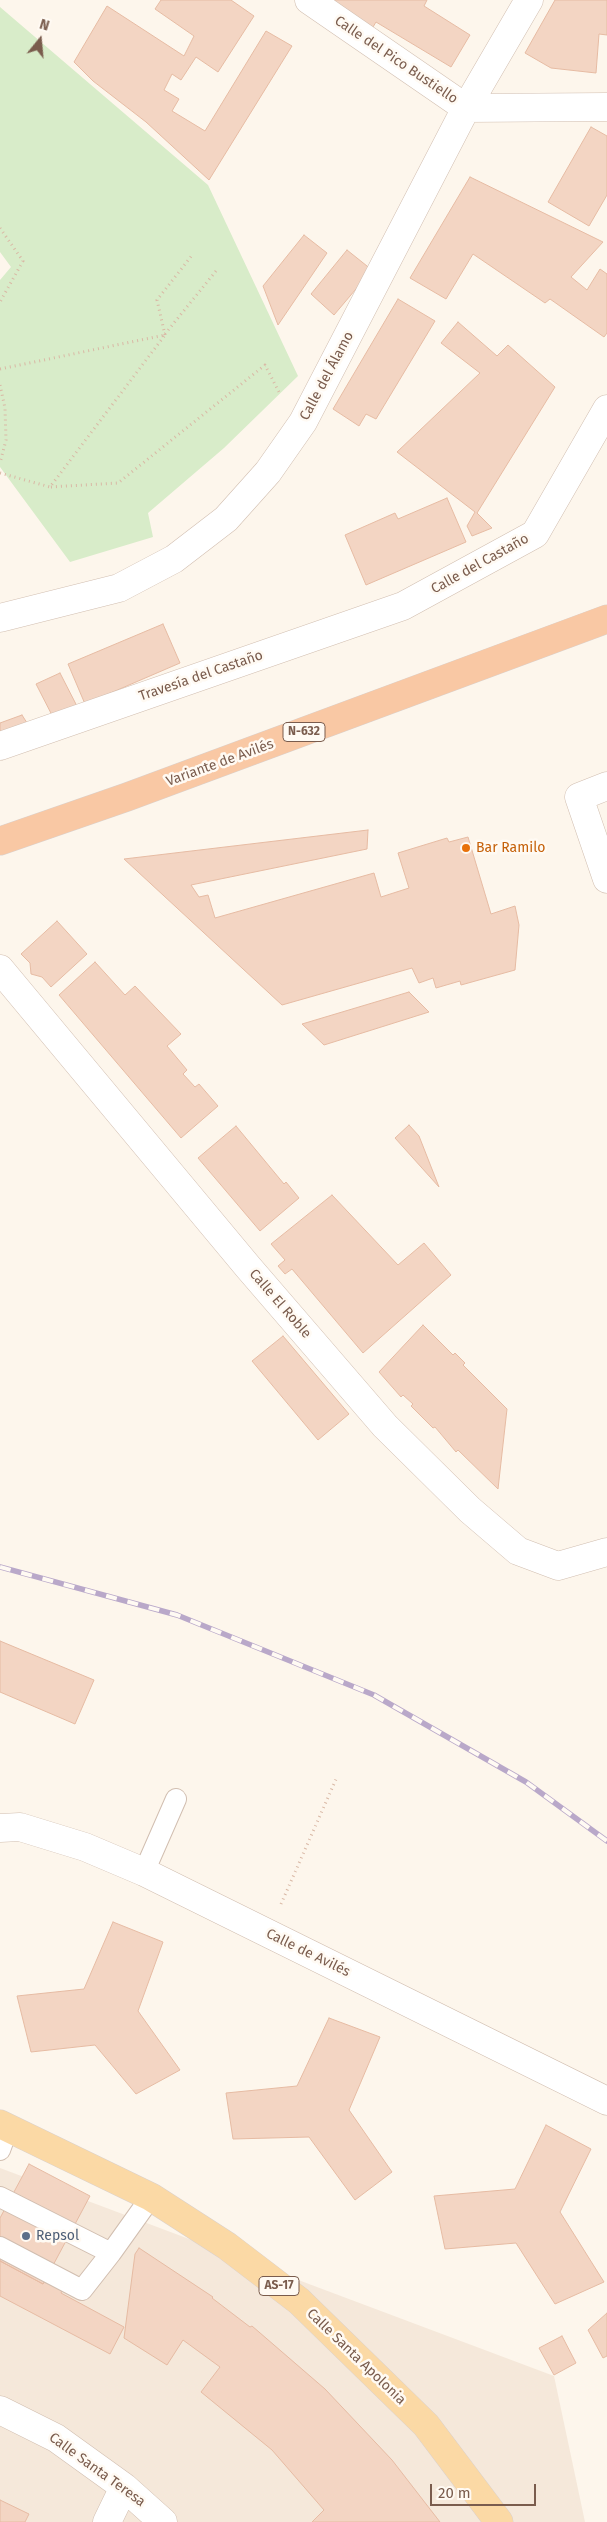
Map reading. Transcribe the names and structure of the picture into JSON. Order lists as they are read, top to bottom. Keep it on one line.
{"streets":{"highway":["N-632","Variante de Avilés"],"main road":["AS-17","Calle Santa Apolonia"],"street":["Calle del Pico Bustiello","Calle del Álamo","Calle del Castaño","Travesía del Castaño","Calle El Roble","Calle de Avilés","Calle Santa Teresa"]},"crossings":[["Calle del Pico Bustiello","Calle del Álamo"],["Calle del Castaño","Travesía del Castaño"]],"places":["Bar Ramilo","Repsol"],"scale_bar":"20 m","north":"top"}
